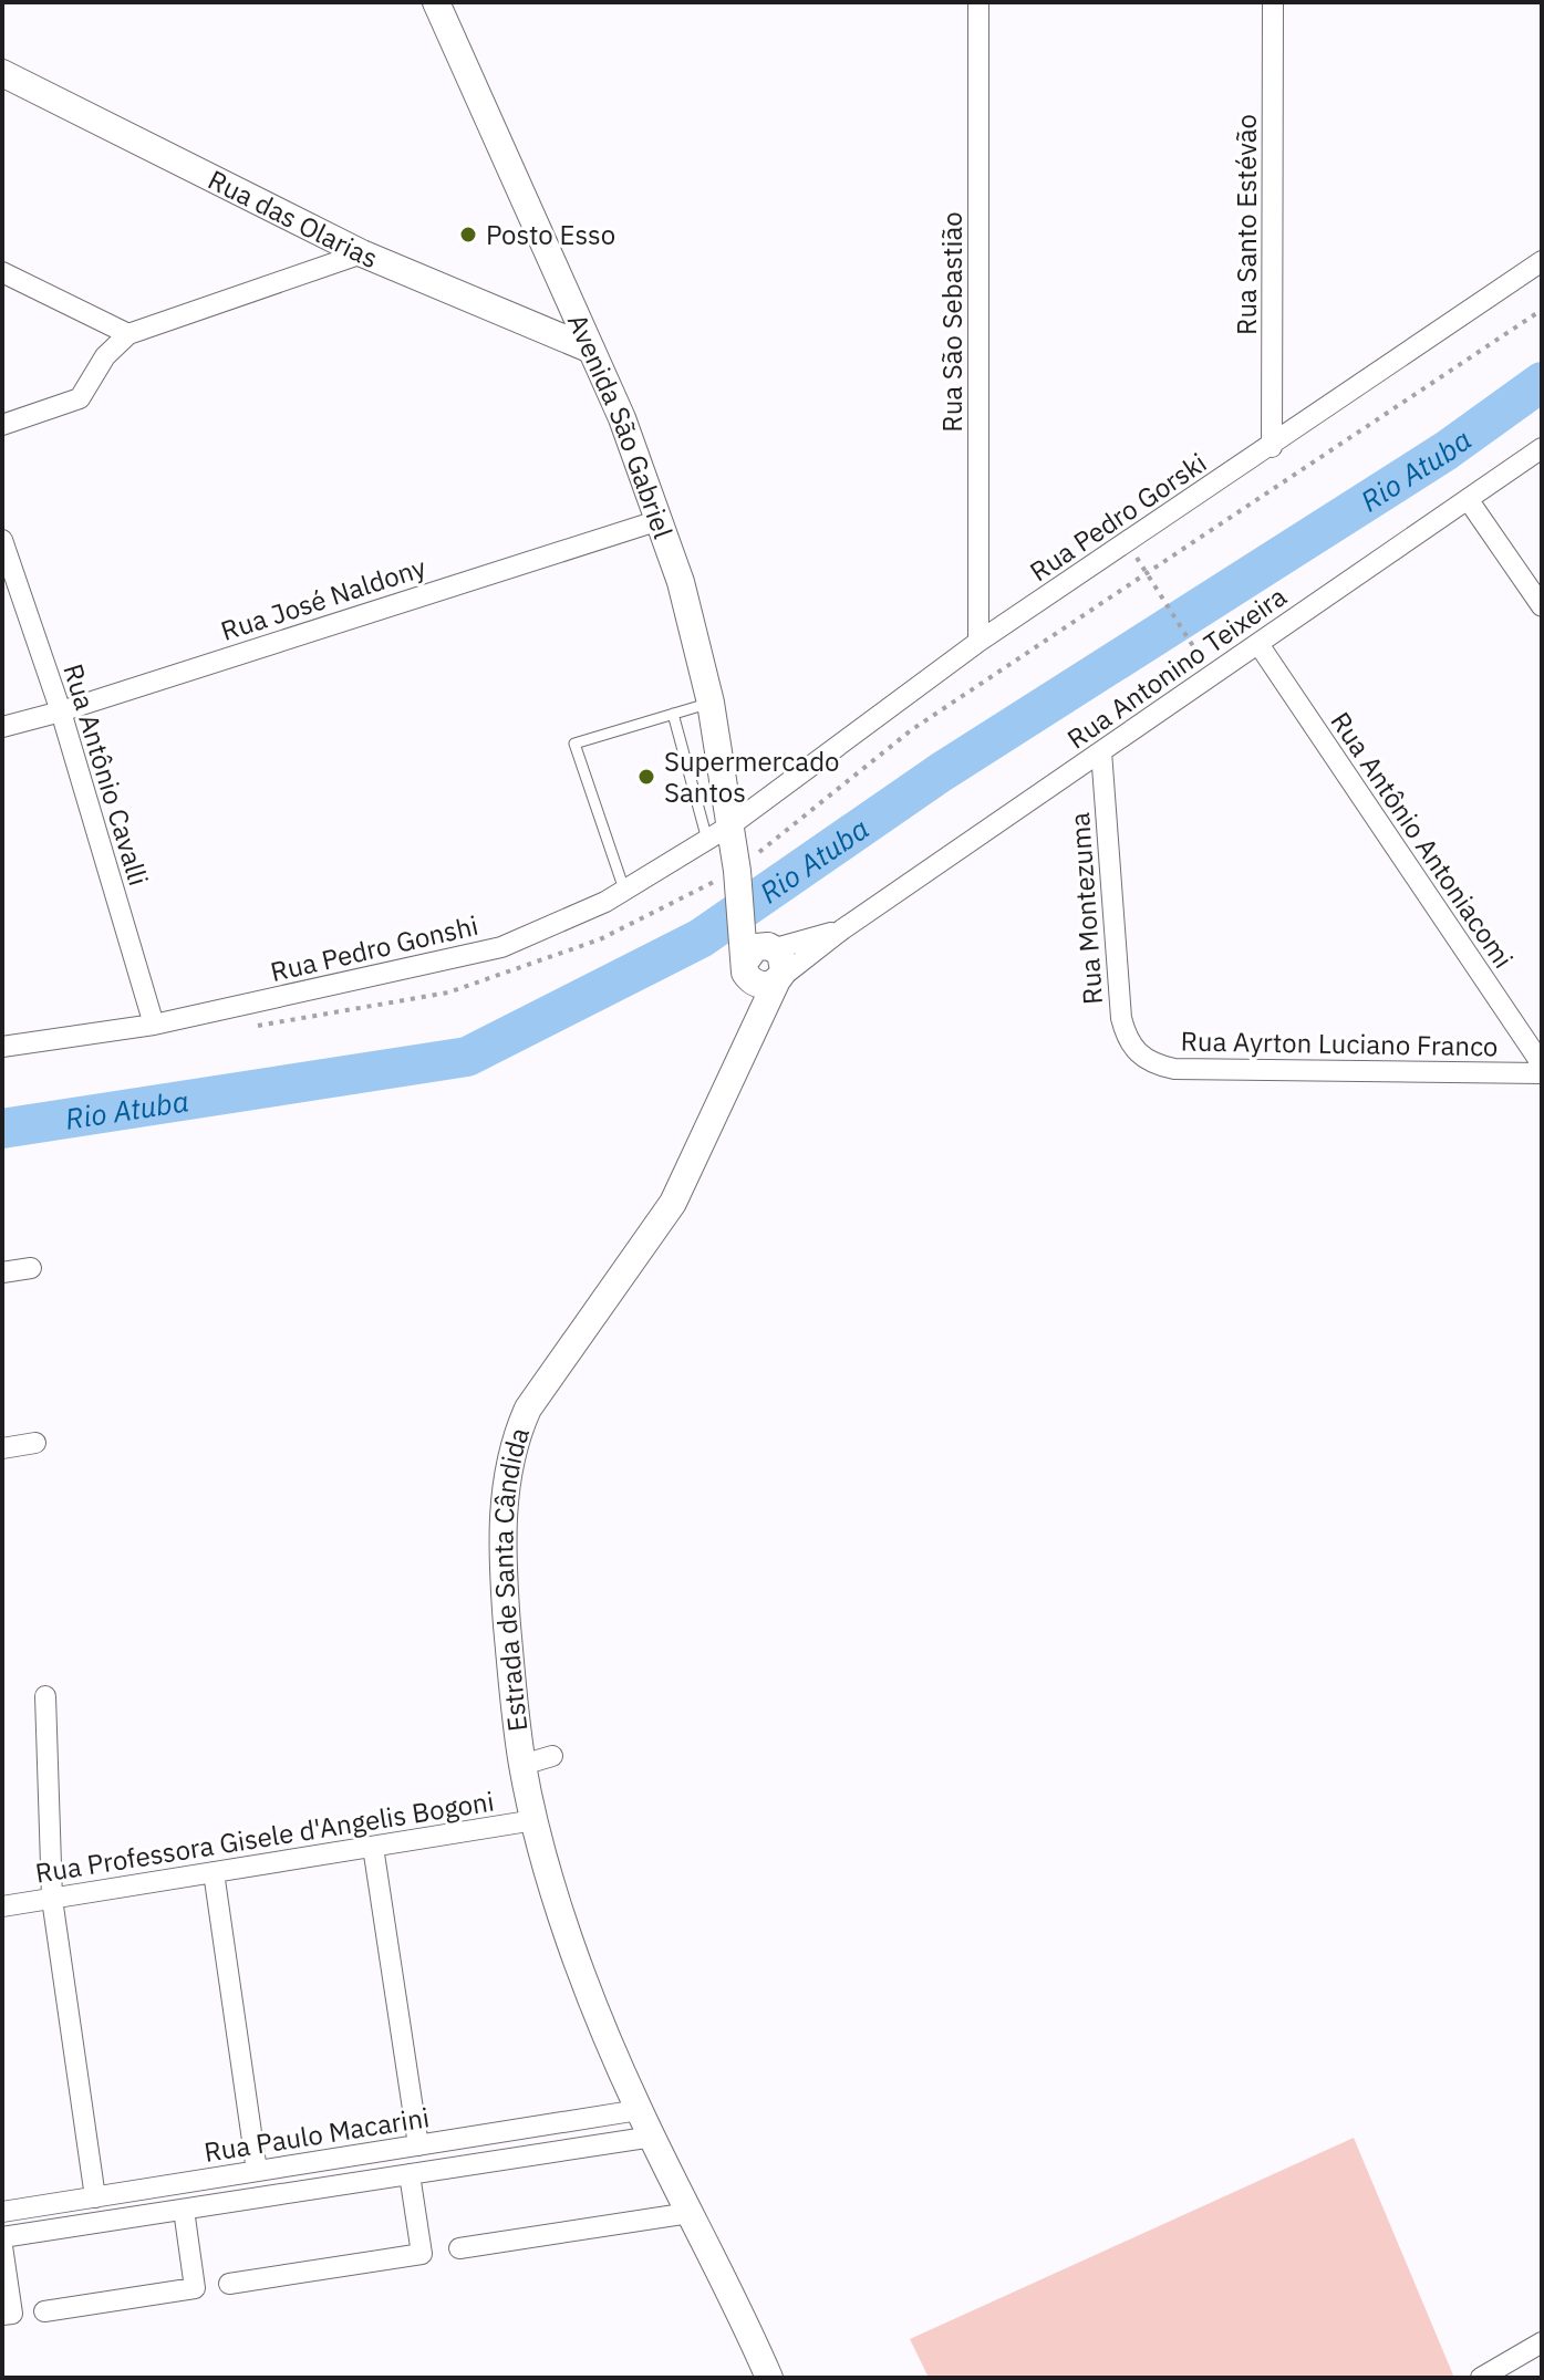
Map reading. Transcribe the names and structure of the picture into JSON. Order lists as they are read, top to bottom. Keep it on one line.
{"streets":{"main road":["Rua das Olarias","Avenida São Gabriel","Estrada de Santa Cândida"],"street":["Rua Santo Estévão","Rua São Sebastião","Rua Pedro Gorski","Rua José Naldony","Rua Antonino Teixeira","Rua Antônio Cavalli","Rua Antônio Antoniacomi","Rua Montezuma","Rua Pedro Gonshi","Rua Ayrton Luciano Franco","Rua Professora Gisele d'Angelis Bogoni","Rua Paulo Macarini"]},"crossings":[["Rua das Olarias","Avenida São Gabriel"],["Rua Santo Estévão","Rua Pedro Gorski"],["Rua São Sebastião","Rua Pedro Gorski"],["Avenida São Gabriel","Rua Pedro Gorski"],["Avenida São Gabriel","Rua José Naldony"],["Avenida São Gabriel","Rua Pedro Gonshi"],["Avenida São Gabriel","Estrada de Santa Cândida"],["Rua Pedro Gorski","Rua Pedro Gonshi"],["Rua José Naldony","Rua Antônio Cavalli"],["Rua Antonino Teixeira","Rua Antônio Antoniacomi"],["Rua Antonino Teixeira","Rua Montezuma"],["Rua Antonino Teixeira","Estrada de Santa Cândida"],["Rua Antônio Cavalli","Rua Pedro Gonshi"],["Rua Montezuma","Rua Ayrton Luciano Franco"],["Estrada de Santa Cândida","Rua Professora Gisele d'Angelis Bogoni"],["Estrada de Santa Cândida","Rua Paulo Macarini"]],"water":["Rio Atuba"],"places":["Posto Esso","Supermercado Santos"]}
